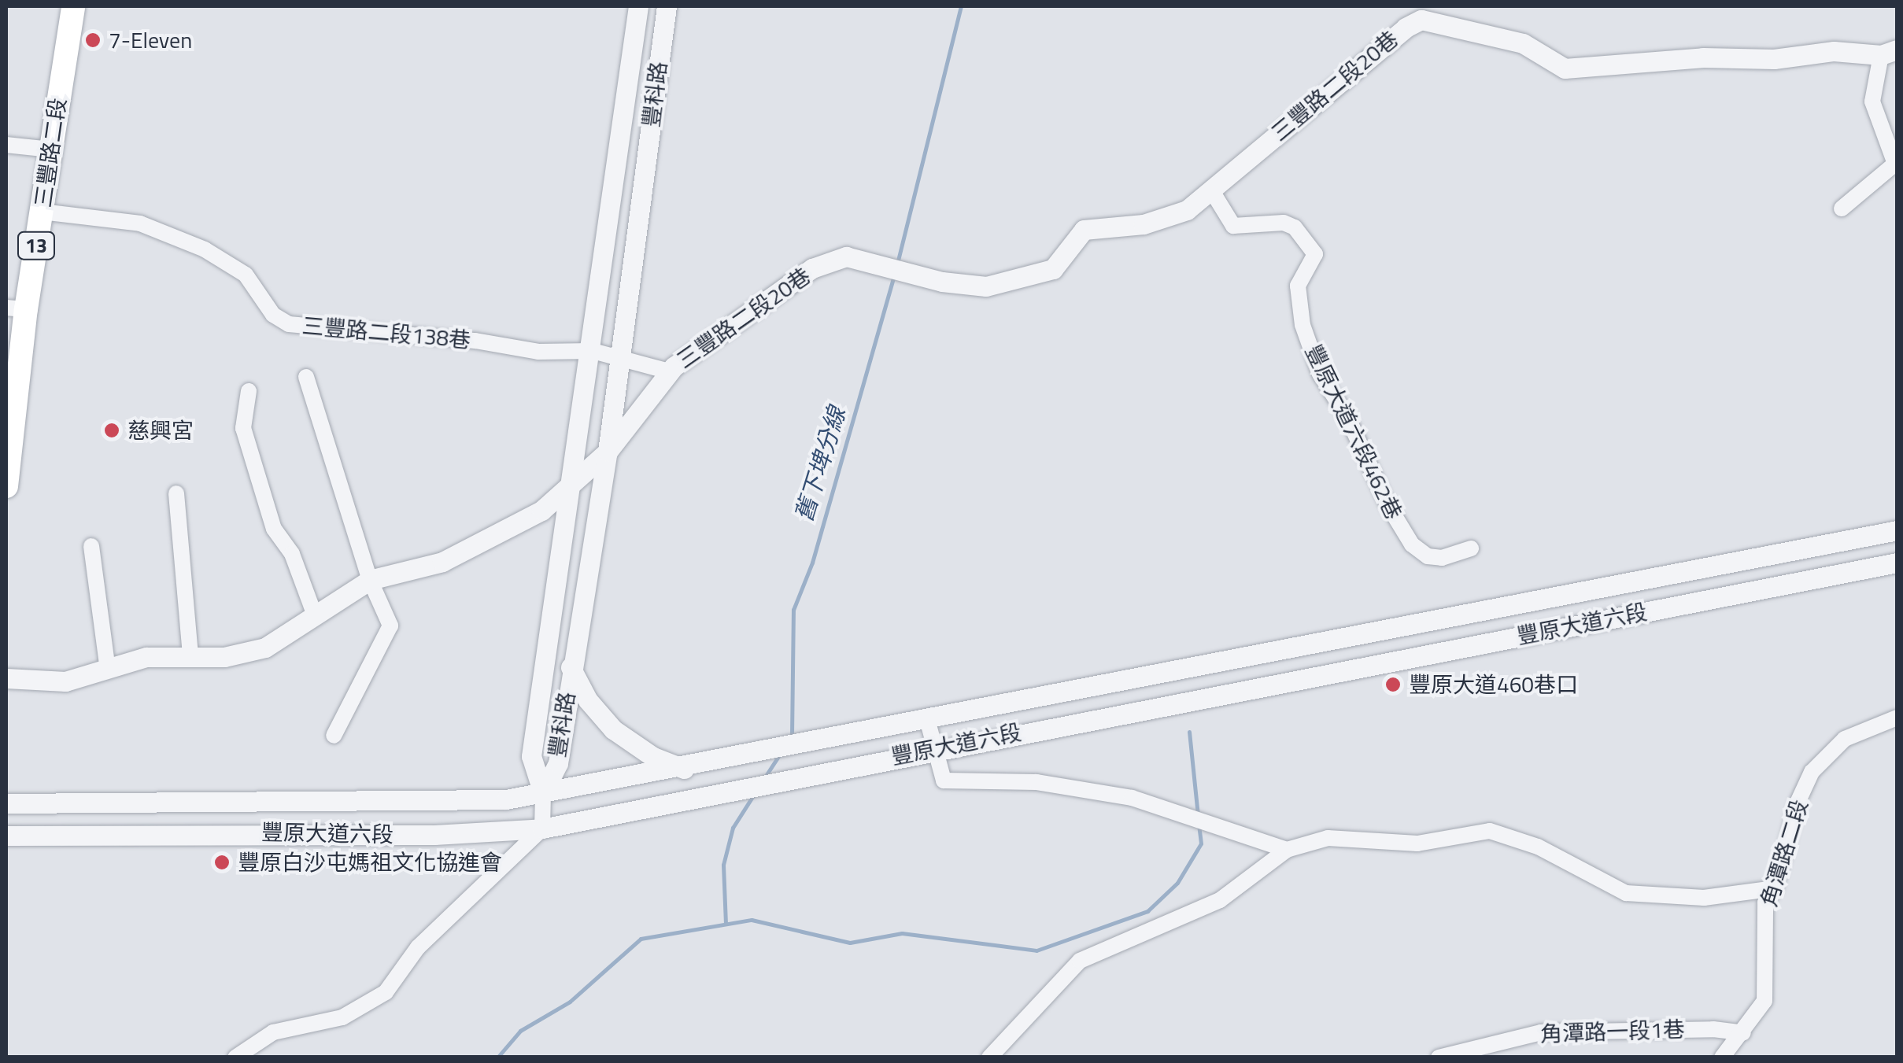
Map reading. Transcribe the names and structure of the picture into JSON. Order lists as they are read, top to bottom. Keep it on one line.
{"streets":{"main road":["三豐路二段","13"],"street":["三豐路二段20巷","豐科路","三豐路二段138巷","豐原大道六段462巷","豐原大道六段","角潭路二段","角潭路一段1巷"]},"crossings":[["三豐路二段20巷","豐科路"],["三豐路二段20巷","三豐路二段138巷"],["三豐路二段20巷","豐原大道六段462巷"],["豐科路","三豐路二段138巷"],["豐科路","豐原大道六段"],["三豐路二段","三豐路二段138巷"],["角潭路二段","角潭路一段1巷"]],"water":["舊下埤分線"],"places":["7-Eleven","慈興宮","豐原大道460巷口","豐原白沙屯媽祖文化協進會"]}
